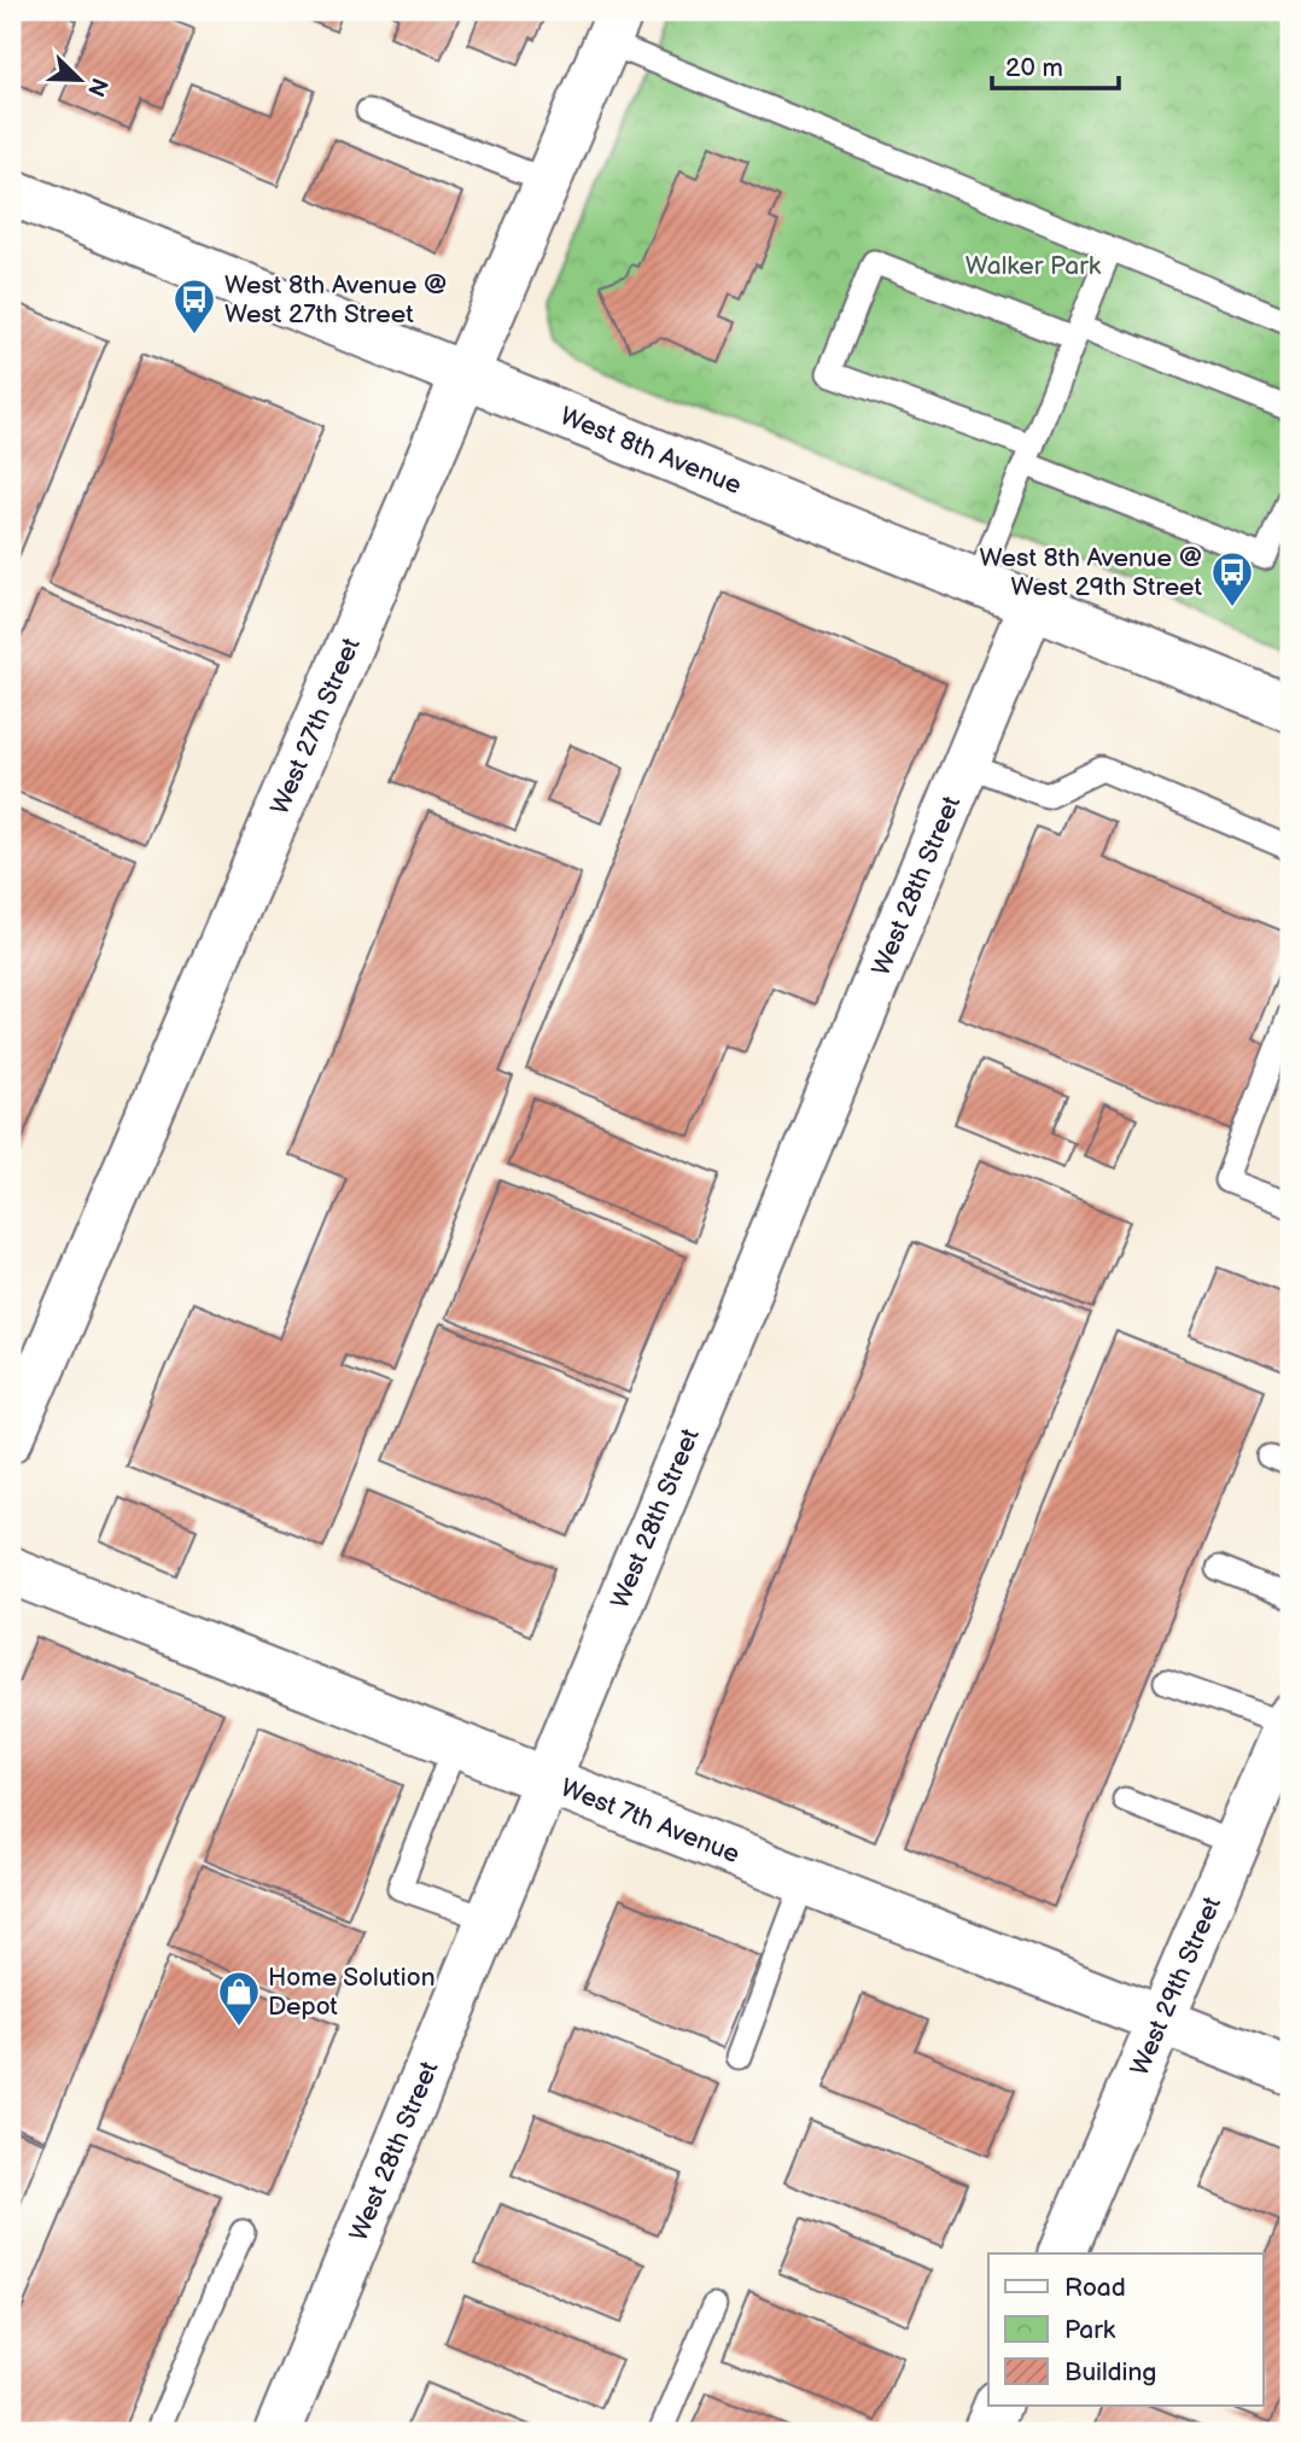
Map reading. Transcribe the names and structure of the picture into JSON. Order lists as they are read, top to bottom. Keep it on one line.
{"streets":{"street":["West 8th Avenue","West 27th Street","West 28th Street","West 7th Avenue","West 29th Street"]},"crossings":[["West 8th Avenue","West 27th Street"],["West 8th Avenue","West 28th Street"],["West 28th Street","West 7th Avenue"],["West 7th Avenue","West 29th Street"]],"parks":["Walker Park"],"places":{"bus stop":["West 8th Avenue @ West 27th Street","West 8th Avenue @ West 29th Street"],"shop":["Home Solution Depot"]},"legend":["Road","Park","Building"],"scale_bar":"20 m","north":"bottom right"}
